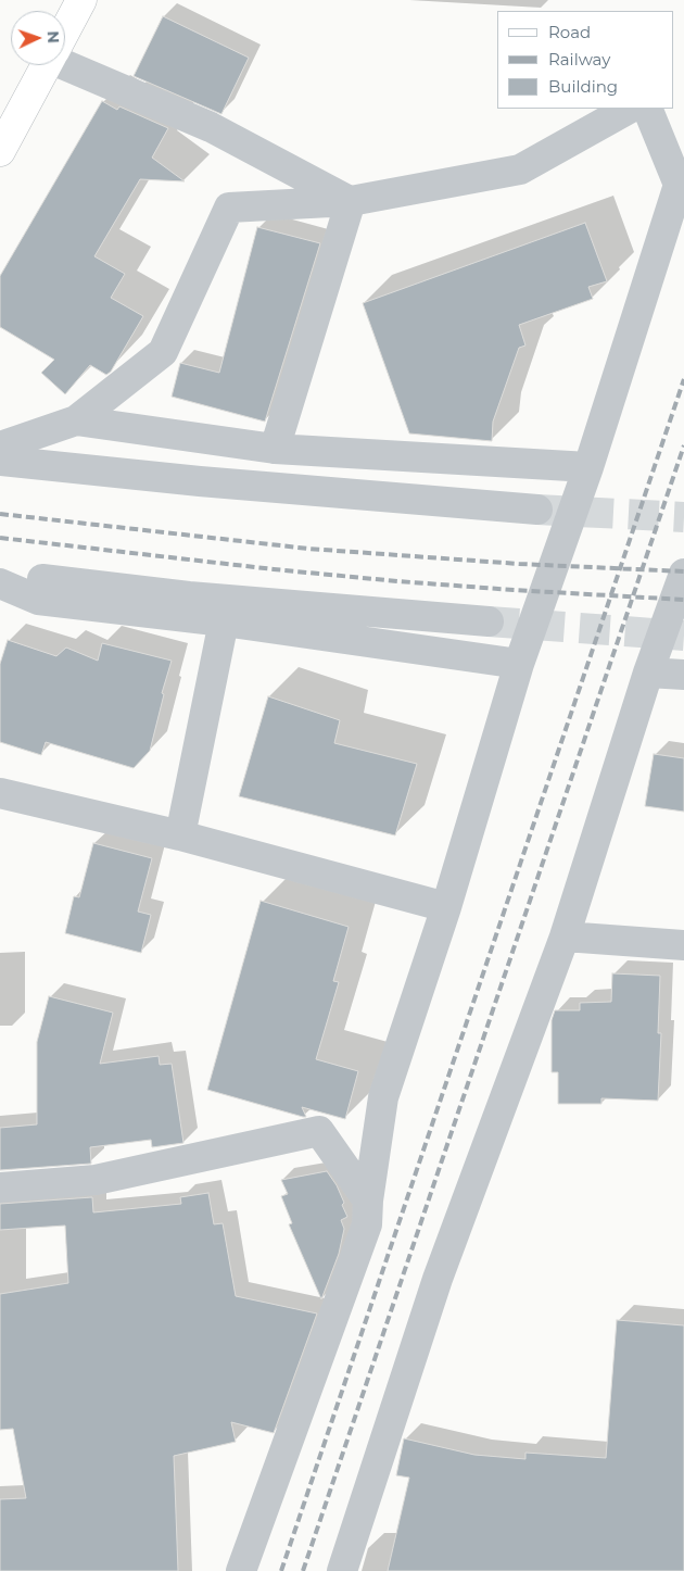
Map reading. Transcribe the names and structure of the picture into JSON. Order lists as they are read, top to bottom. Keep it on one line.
{"legend":["Road","Railway","Building"],"north":"right"}
